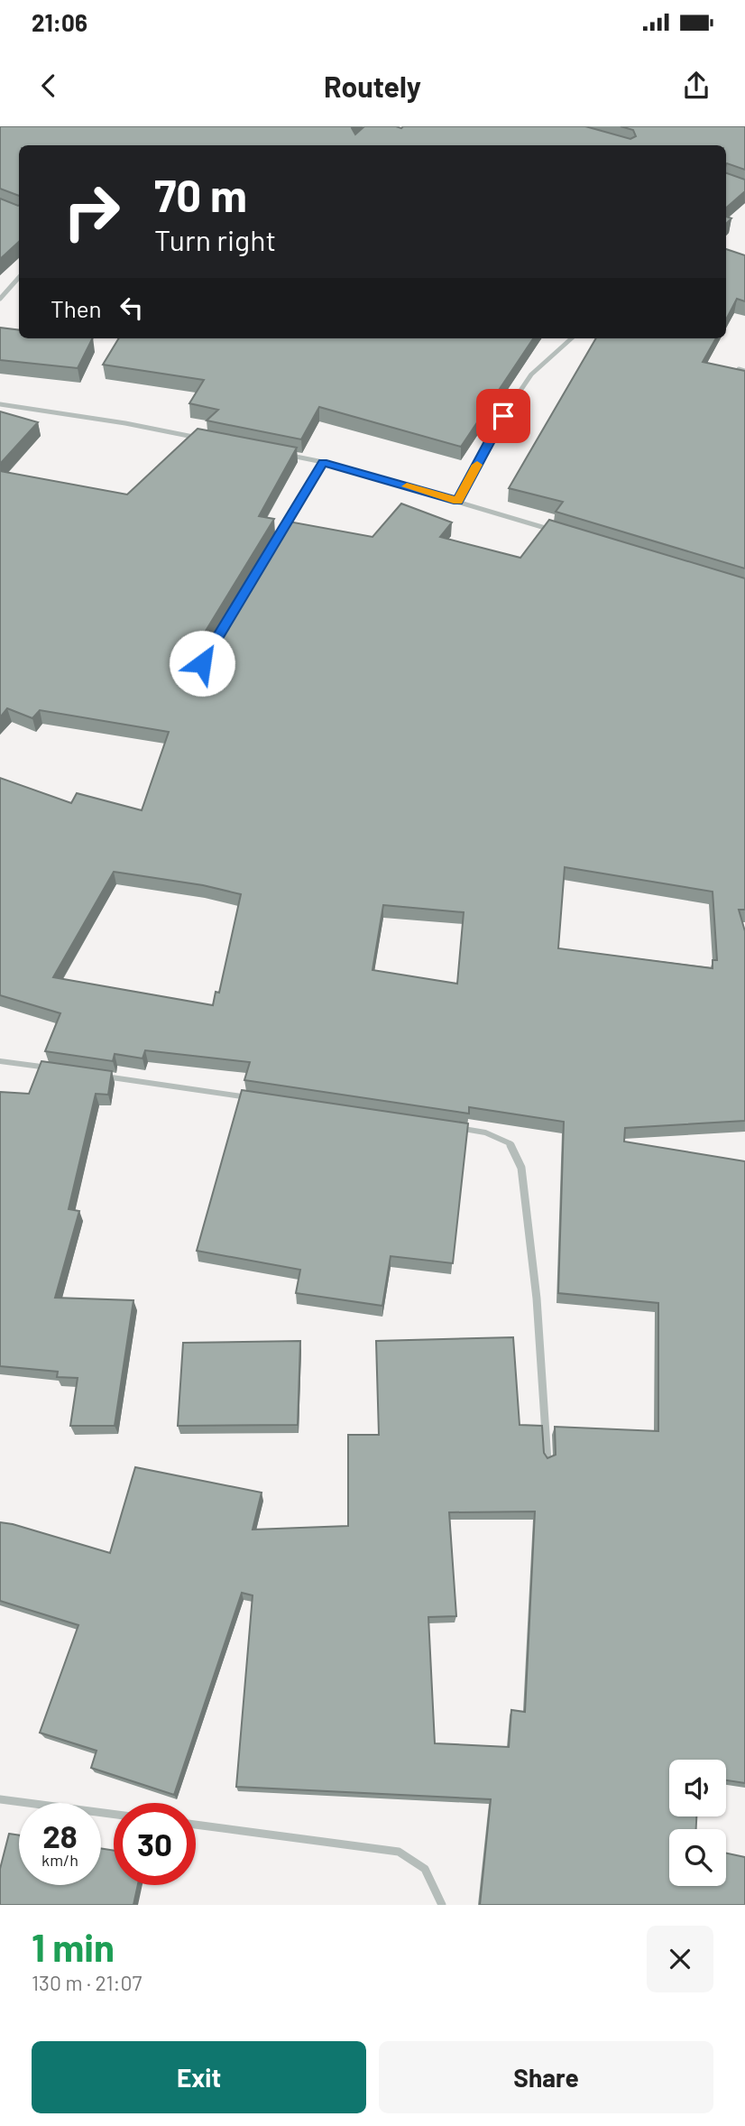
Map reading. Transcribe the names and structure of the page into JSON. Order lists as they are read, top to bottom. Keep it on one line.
{"page":{"status":"21:06","header":"Routely","turn":["70 m","Turn right"],"then":"Then","speed":"28 km/h","limit":"30","heading":["1 min","130 m · 21:07"],"buttons":["Exit","Share"]}}
